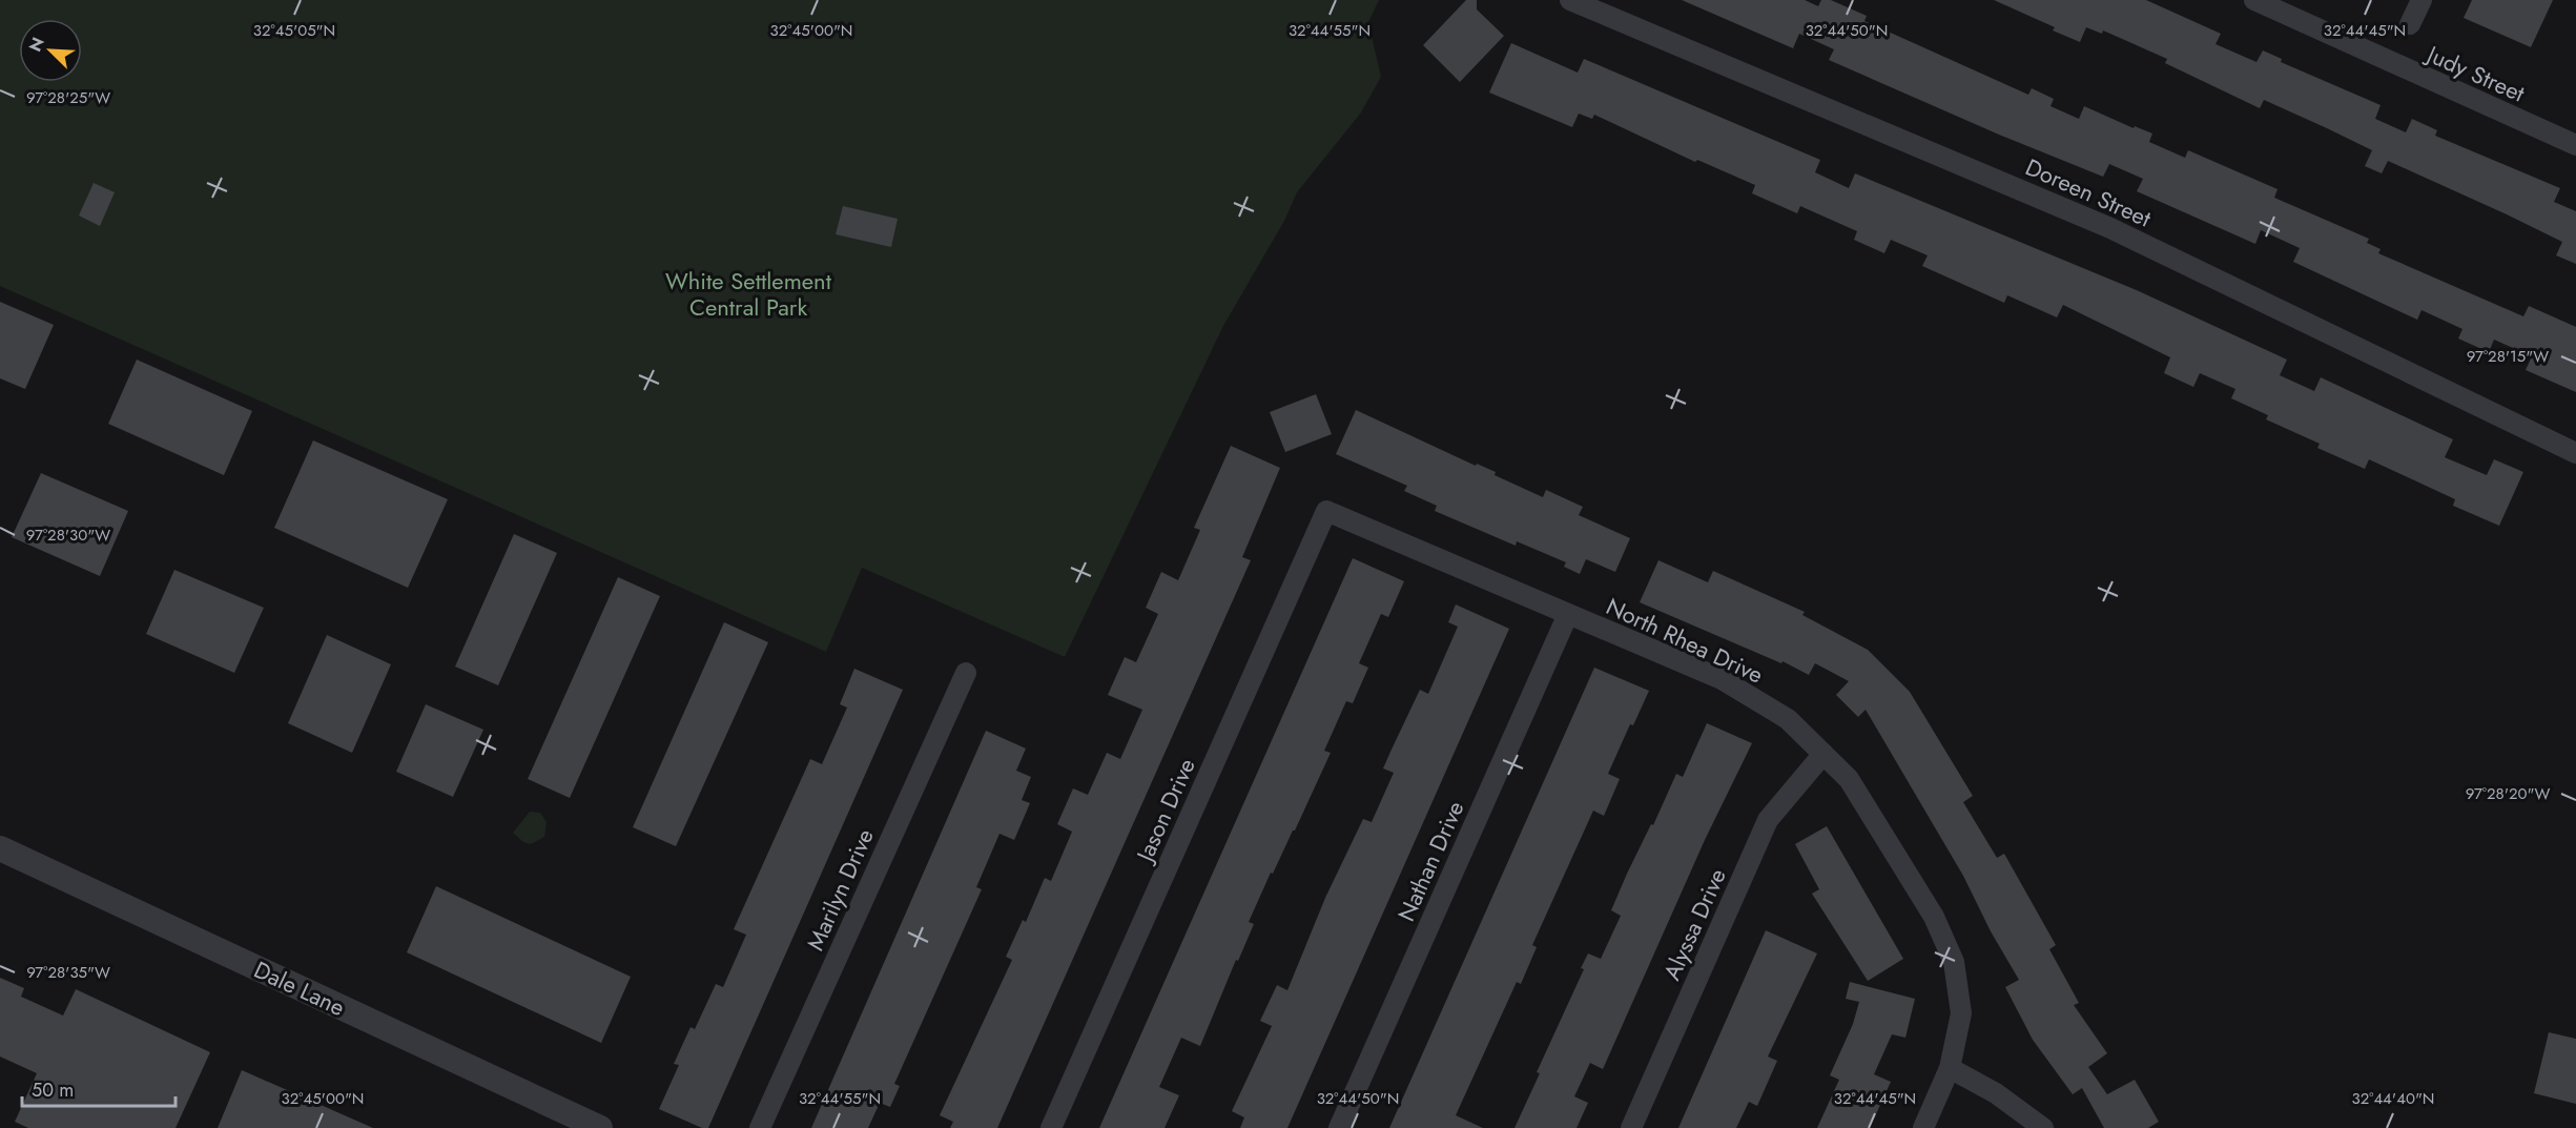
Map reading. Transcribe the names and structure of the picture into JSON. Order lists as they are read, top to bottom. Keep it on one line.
{"streets":{"street":["Judy Street","Doreen Street","North Rhea Drive","Jason Drive","Nathan Drive","Marilyn Drive","Alyssa Drive","Dale Lane"]},"crossings":[["North Rhea Drive","Jason Drive"],["North Rhea Drive","Nathan Drive"],["North Rhea Drive","Alyssa Drive"]],"parks":["White Settlement Central Park"],"scale_bar":"50 m","north":"top left","coordinates":["32°45'05\"N","32°45'00\"N","32°44'50\"N","32°44'55\"N","32°44'45\"N","97°28'25\"W","97°28'15\"W","97°28'30\"W","97°28'20\"W","97°28'35\"W","32°44'40\"N"]}
